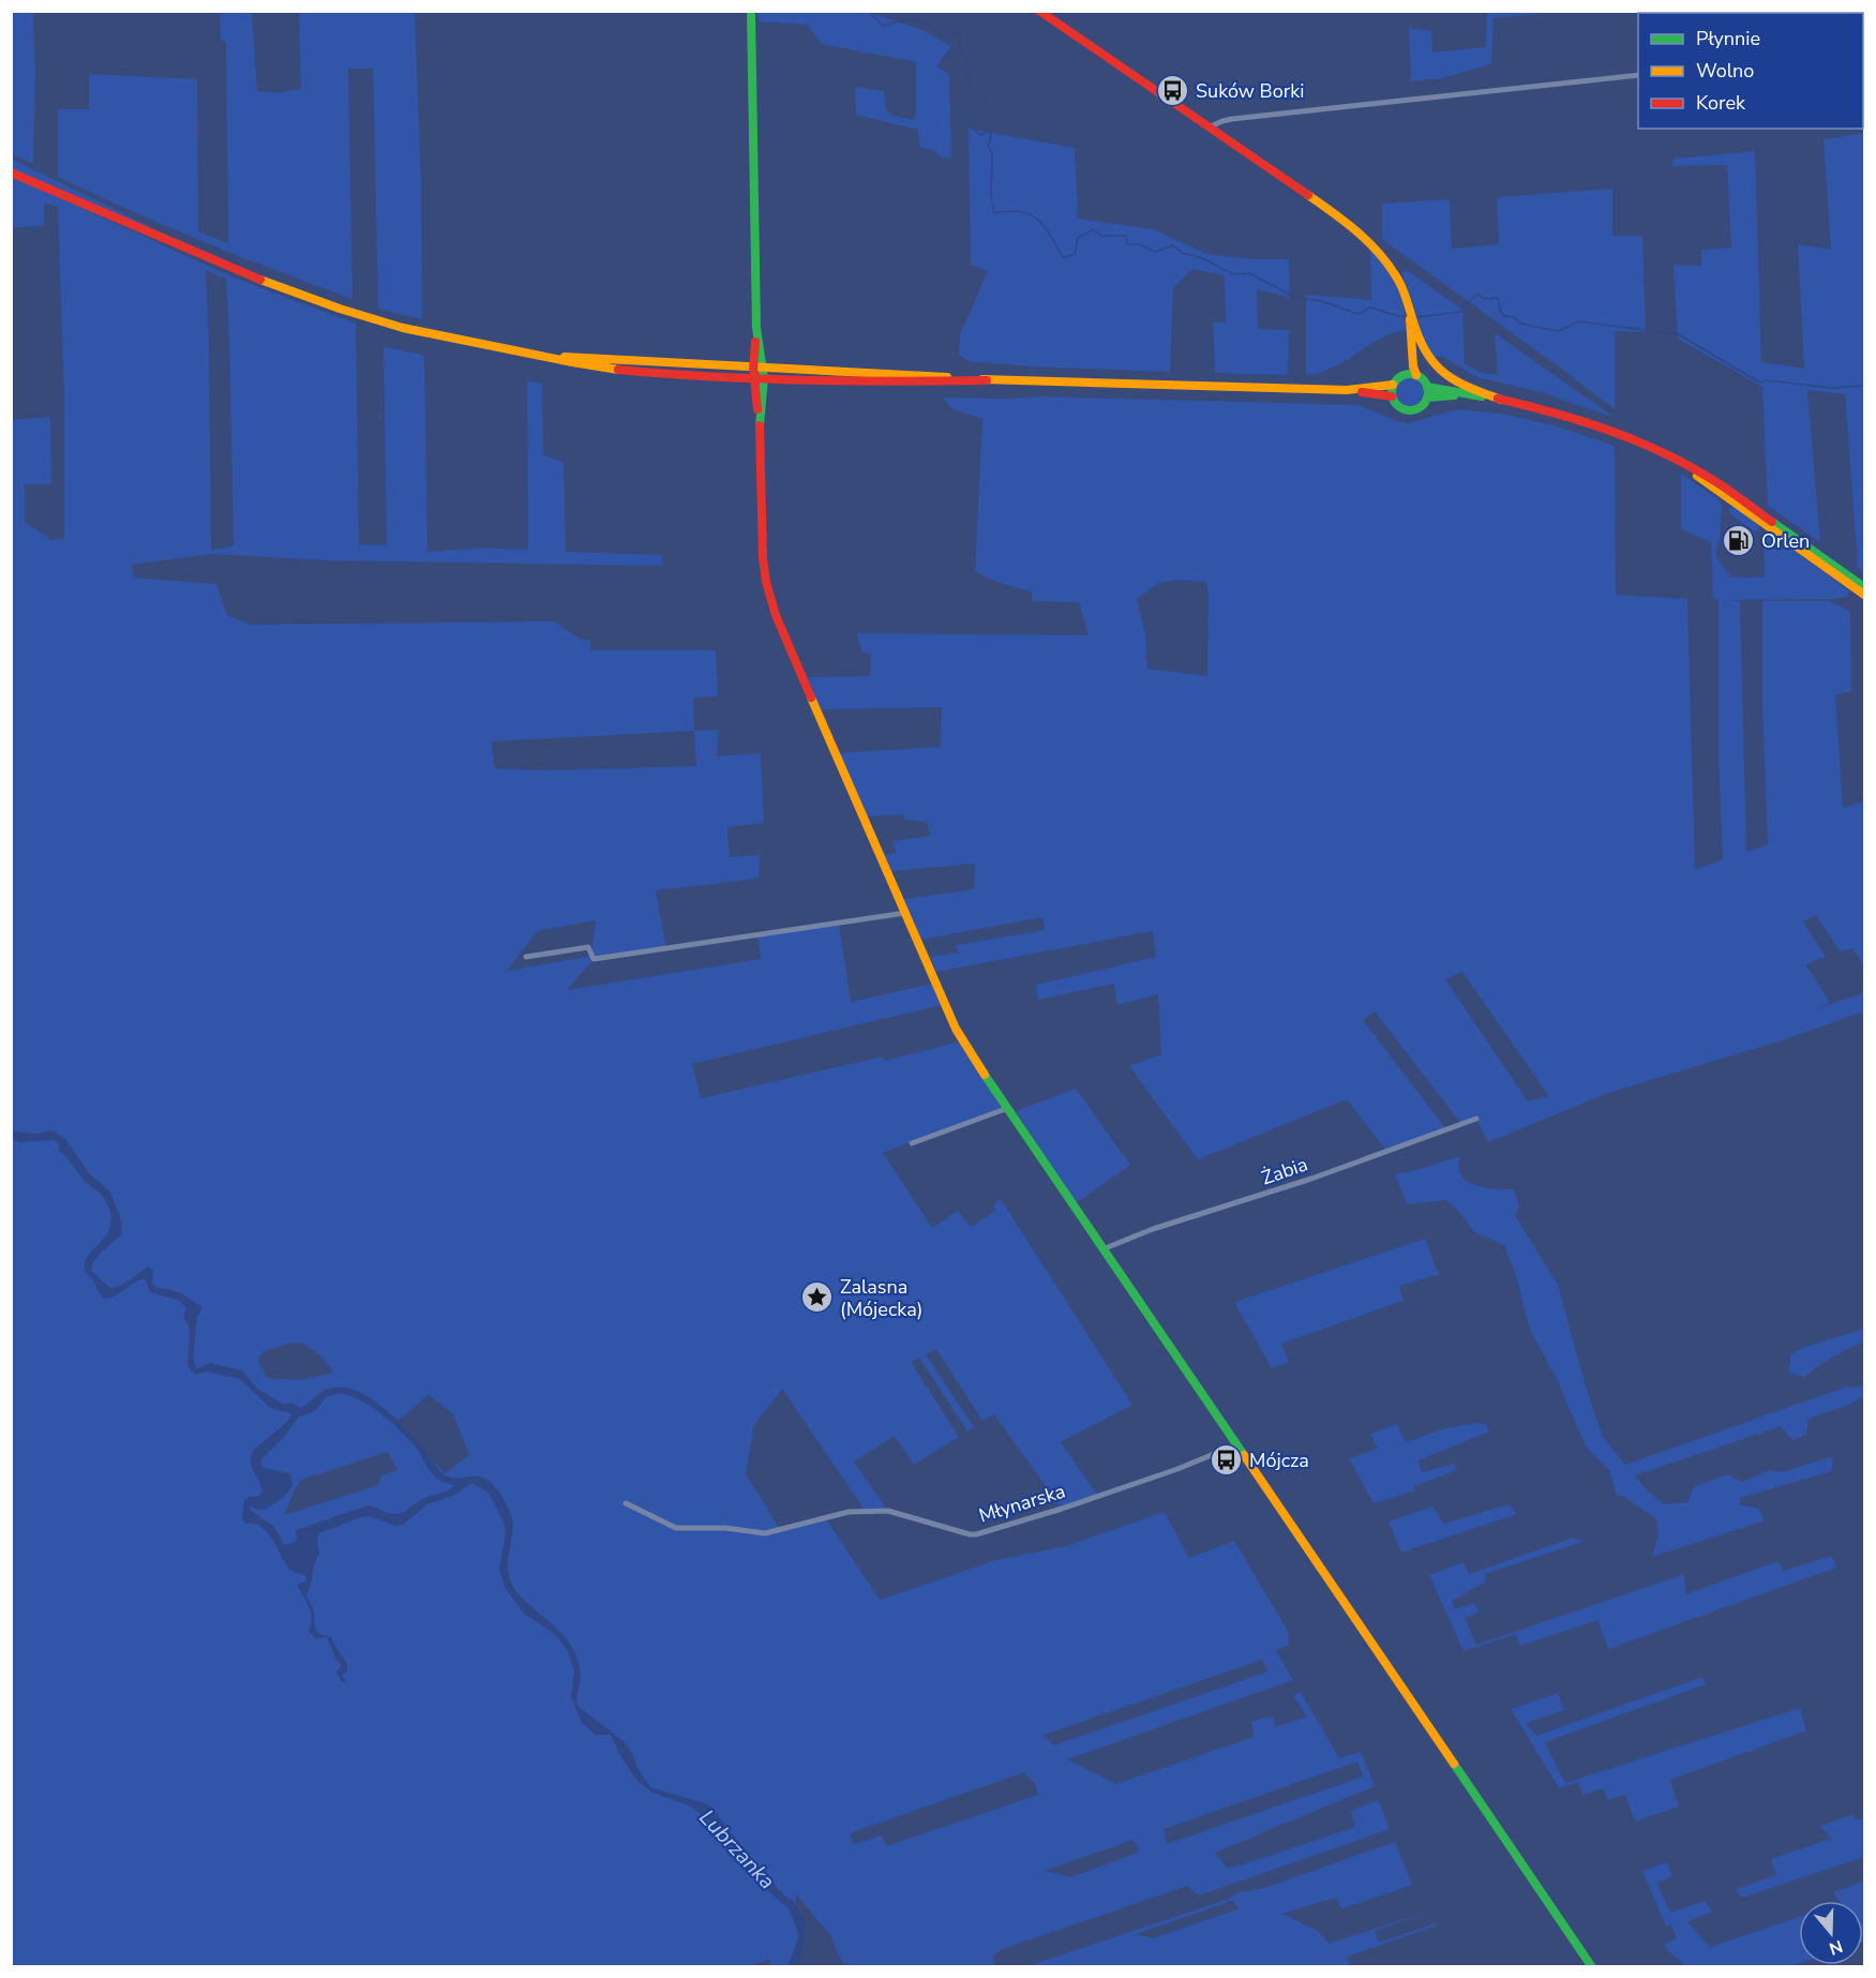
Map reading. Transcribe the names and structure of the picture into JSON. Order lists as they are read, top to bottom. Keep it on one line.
{"streets":{"street":["Żabia","Młynarska"]},"water":["Lubrzanka"],"places":{"bus stop":["Suków Borki","Mójcza"],"fuel station":["Orlen"],"place":["Zalasna (Mójecka)"]},"legend":["Płynnie","Wolno","Korek"],"north":"bottom"}
